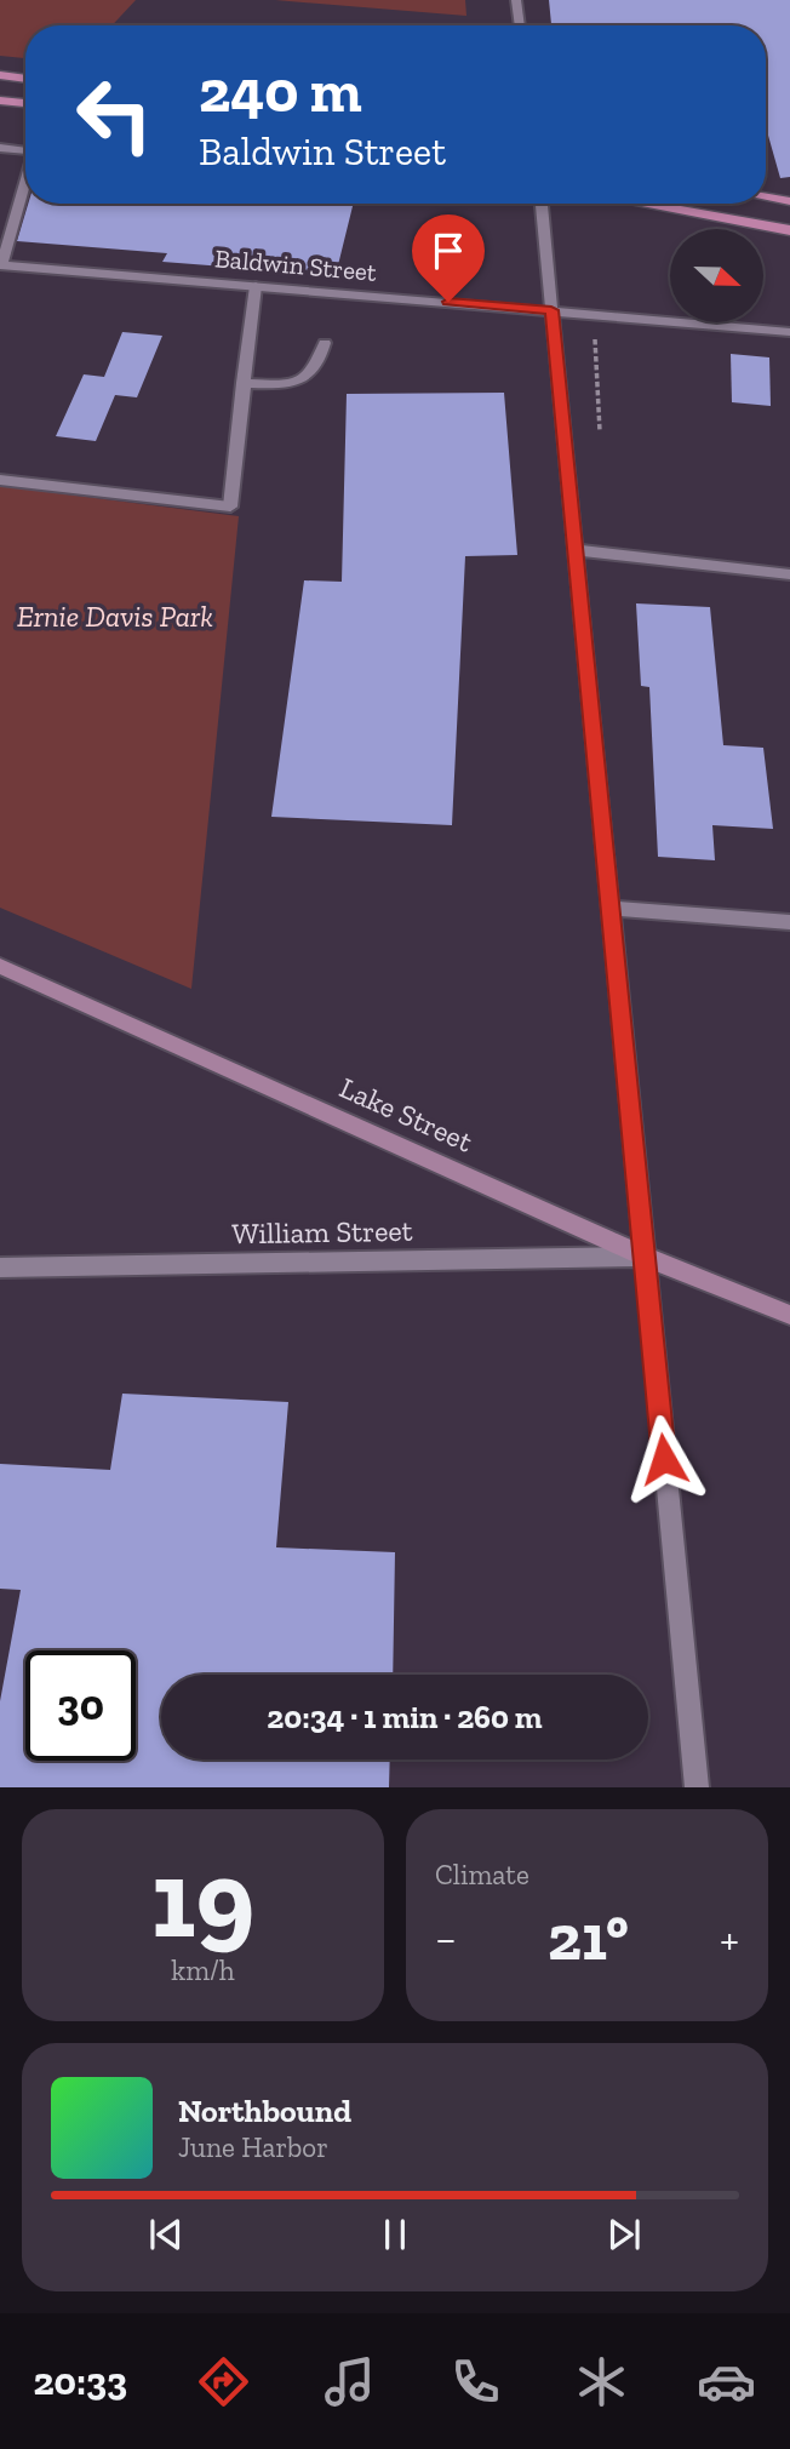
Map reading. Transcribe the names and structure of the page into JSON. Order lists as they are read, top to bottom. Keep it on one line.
{"streets":{"street":["Baldwin Street","Lake Street","William Street"]},"crossings":[["Lake Street","William Street"]],"parks":["Ernie Davis Park"],"north":"right","page":{"turn":["240 m","Baldwin Street"],"limit":"30","trip":"20:34 · 1 min · 260 m","tile":[["19","km/h"],"Climate"],"heat":["−","21°","+"],"song":["Northbound","June Harbor"],"tabs":"20:33"}}
